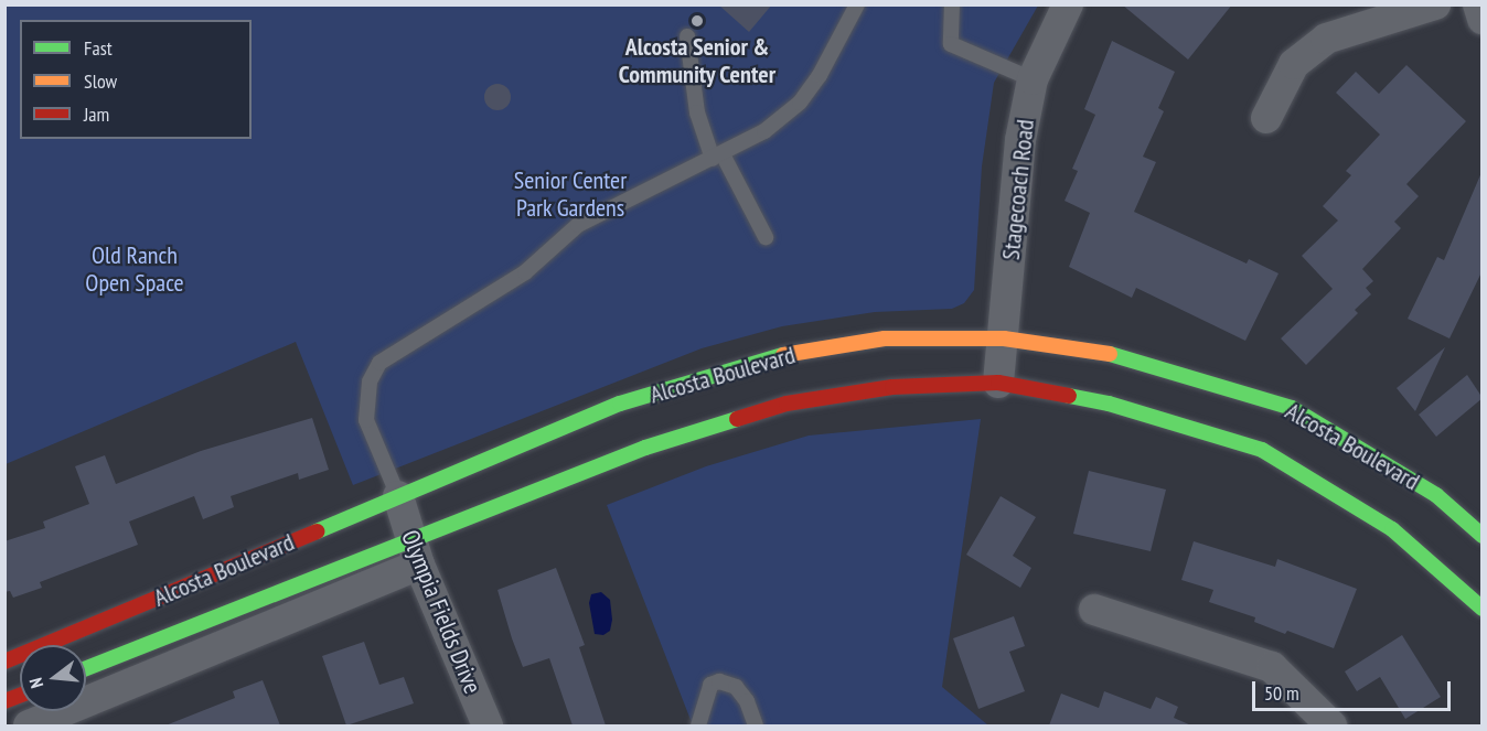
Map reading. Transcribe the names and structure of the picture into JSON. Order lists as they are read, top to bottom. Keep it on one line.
{"streets":{"main road":["Alcosta Boulevard"],"street":["Stagecoach Road","Olympia Fields Drive"]},"crossings":[["Stagecoach Road","Alcosta Boulevard"],["Alcosta Boulevard","Olympia Fields Drive"]],"parks":["Senior Center Park Gardens","Old Ranch Open Space"],"places":["Alcosta Senior & Community Center"],"legend":["Fast","Slow","Jam"],"scale_bar":"50 m","north":"left"}
